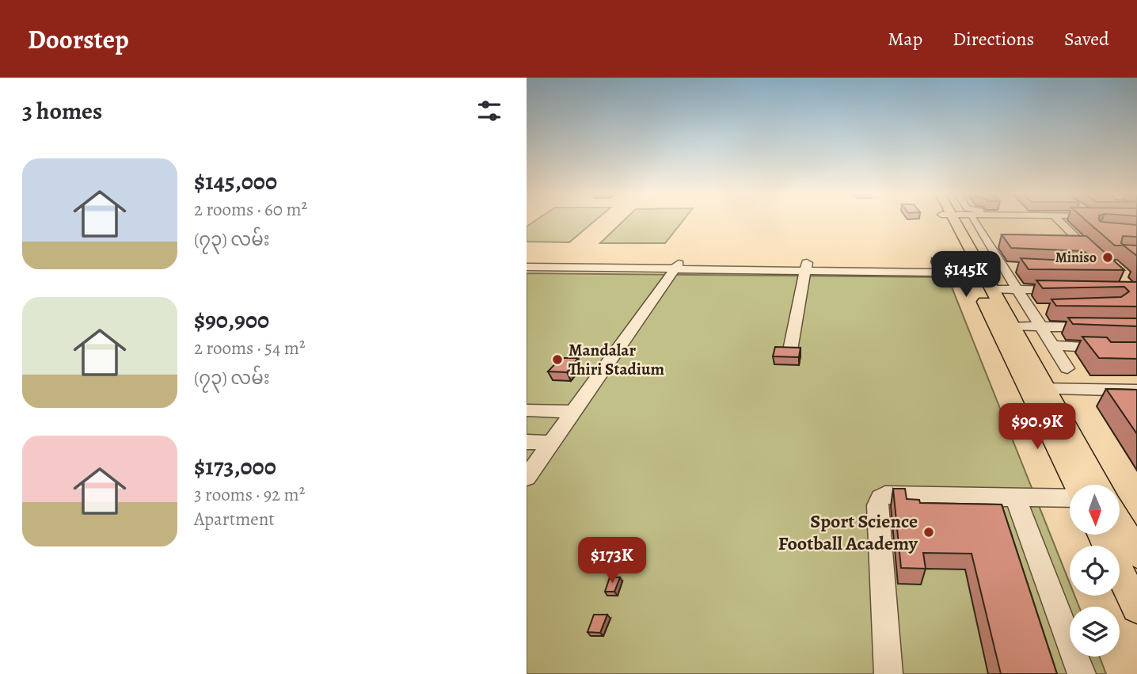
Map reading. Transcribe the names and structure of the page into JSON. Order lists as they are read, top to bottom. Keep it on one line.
{"places":["Miniso","Mandalar Thiri Stadium","Sport Science Football Academy"],"north":"bottom","page":{"header":"Doorstep","nav":["Map","Directions","Saved"],"heading":"3 homes","list":[{"name":"$145,000","note":"2 rooms · 60 m² · (၇၃) လမ်း"},{"name":"$90,900","note":"2 rooms · 54 m² · (၇၃) လမ်း"},{"name":"$173,000","note":"3 rooms · 92 m² · Apartment"}],"price":["$145K","$90.9K","$173K"]}}
